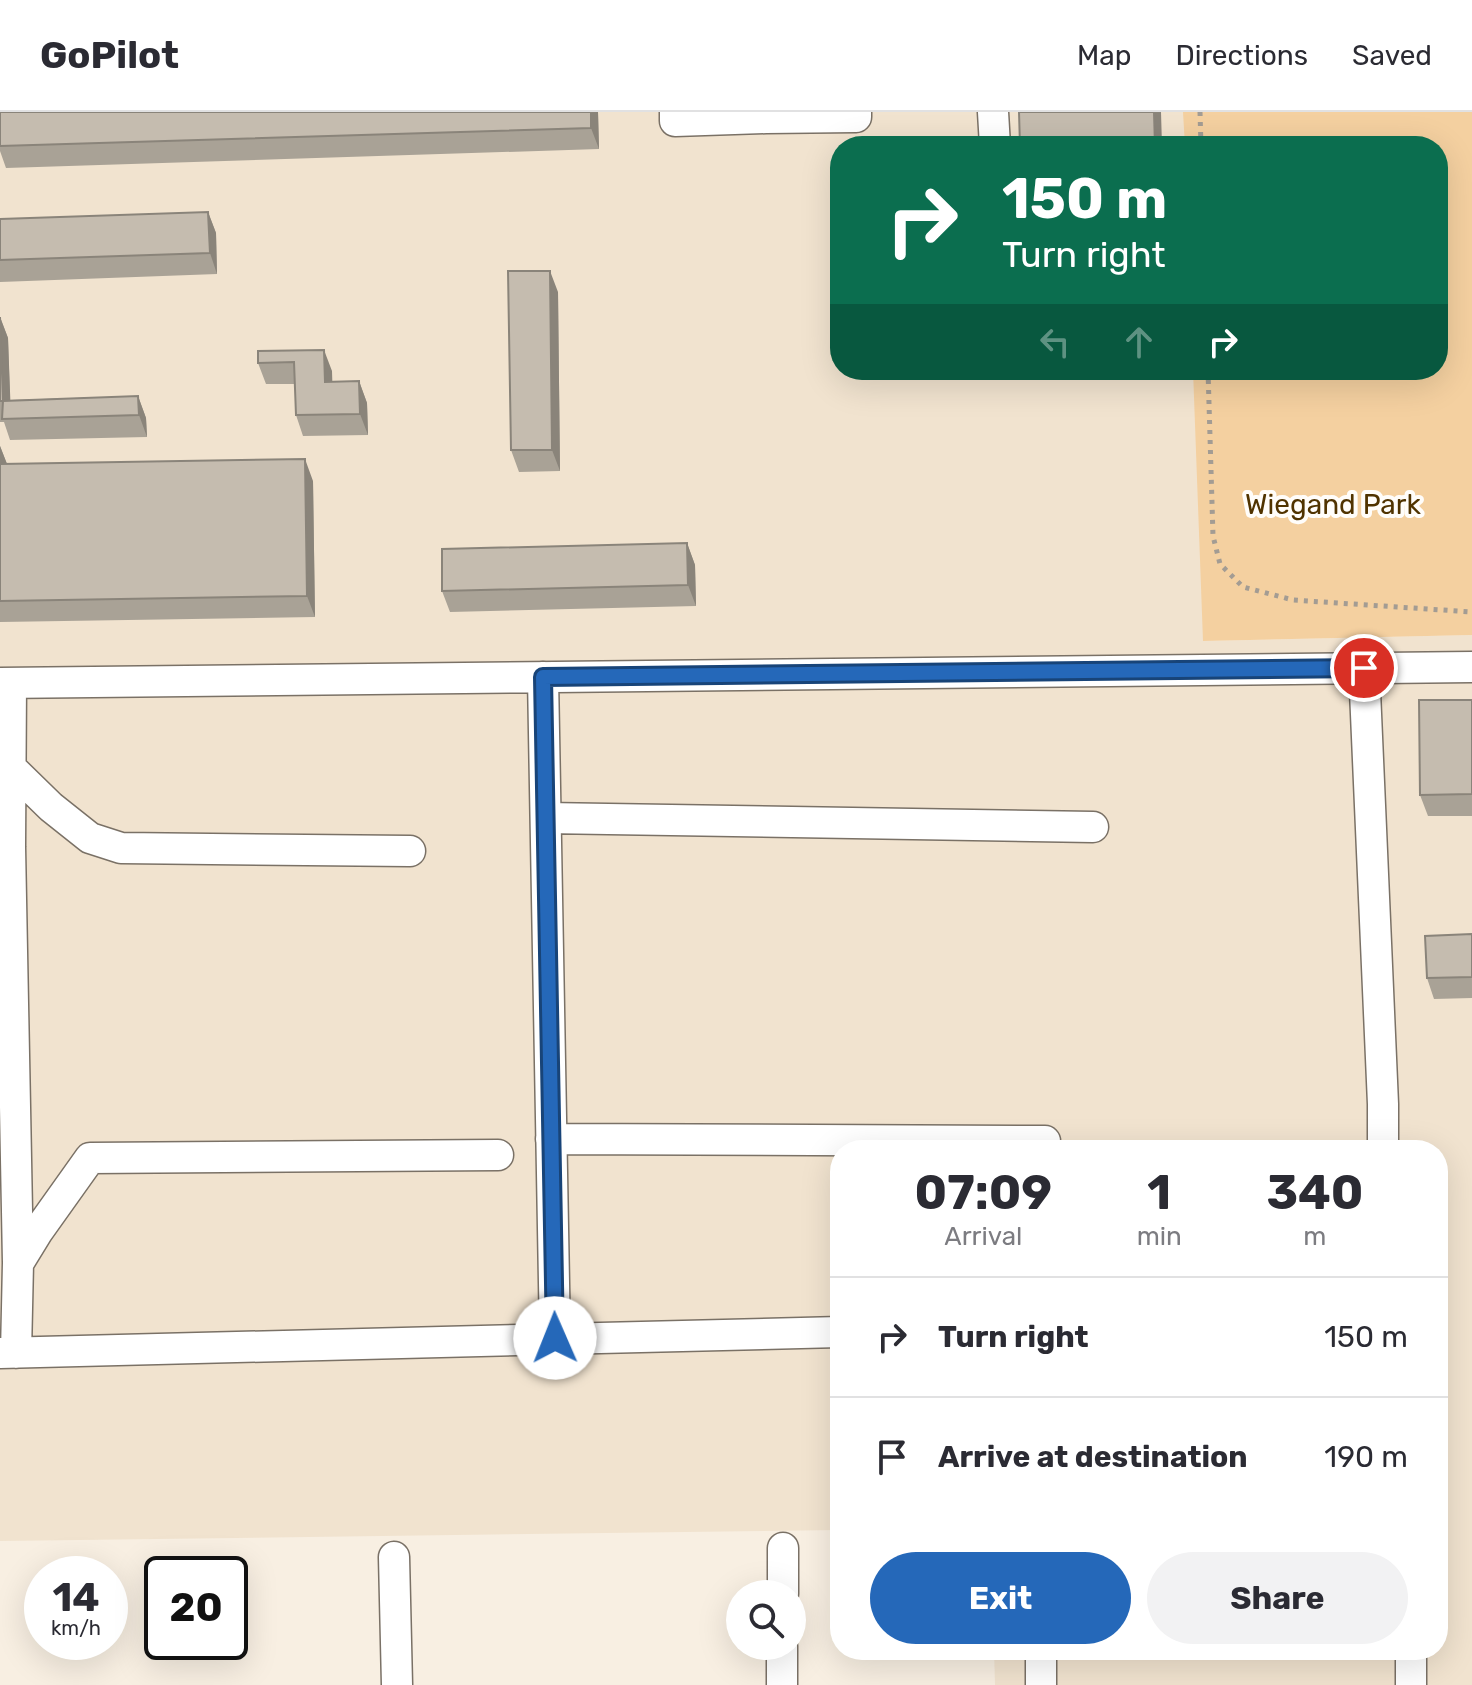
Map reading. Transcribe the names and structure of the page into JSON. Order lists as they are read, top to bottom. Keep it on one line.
{"parks":["Wiegand Park"],"page":{"header":"GoPilot","nav":["Map","Directions","Saved"],"turn":["150 m","Turn right"],"eta":["07:09","Arrival","1","min","340","m"],"list":[{"name":"Turn right","value":"150 m"},{"name":"Arrive at destination","value":"190 m"}],"buttons":["Exit","Share"],"speed":"14 km/h","limit":"20"}}
